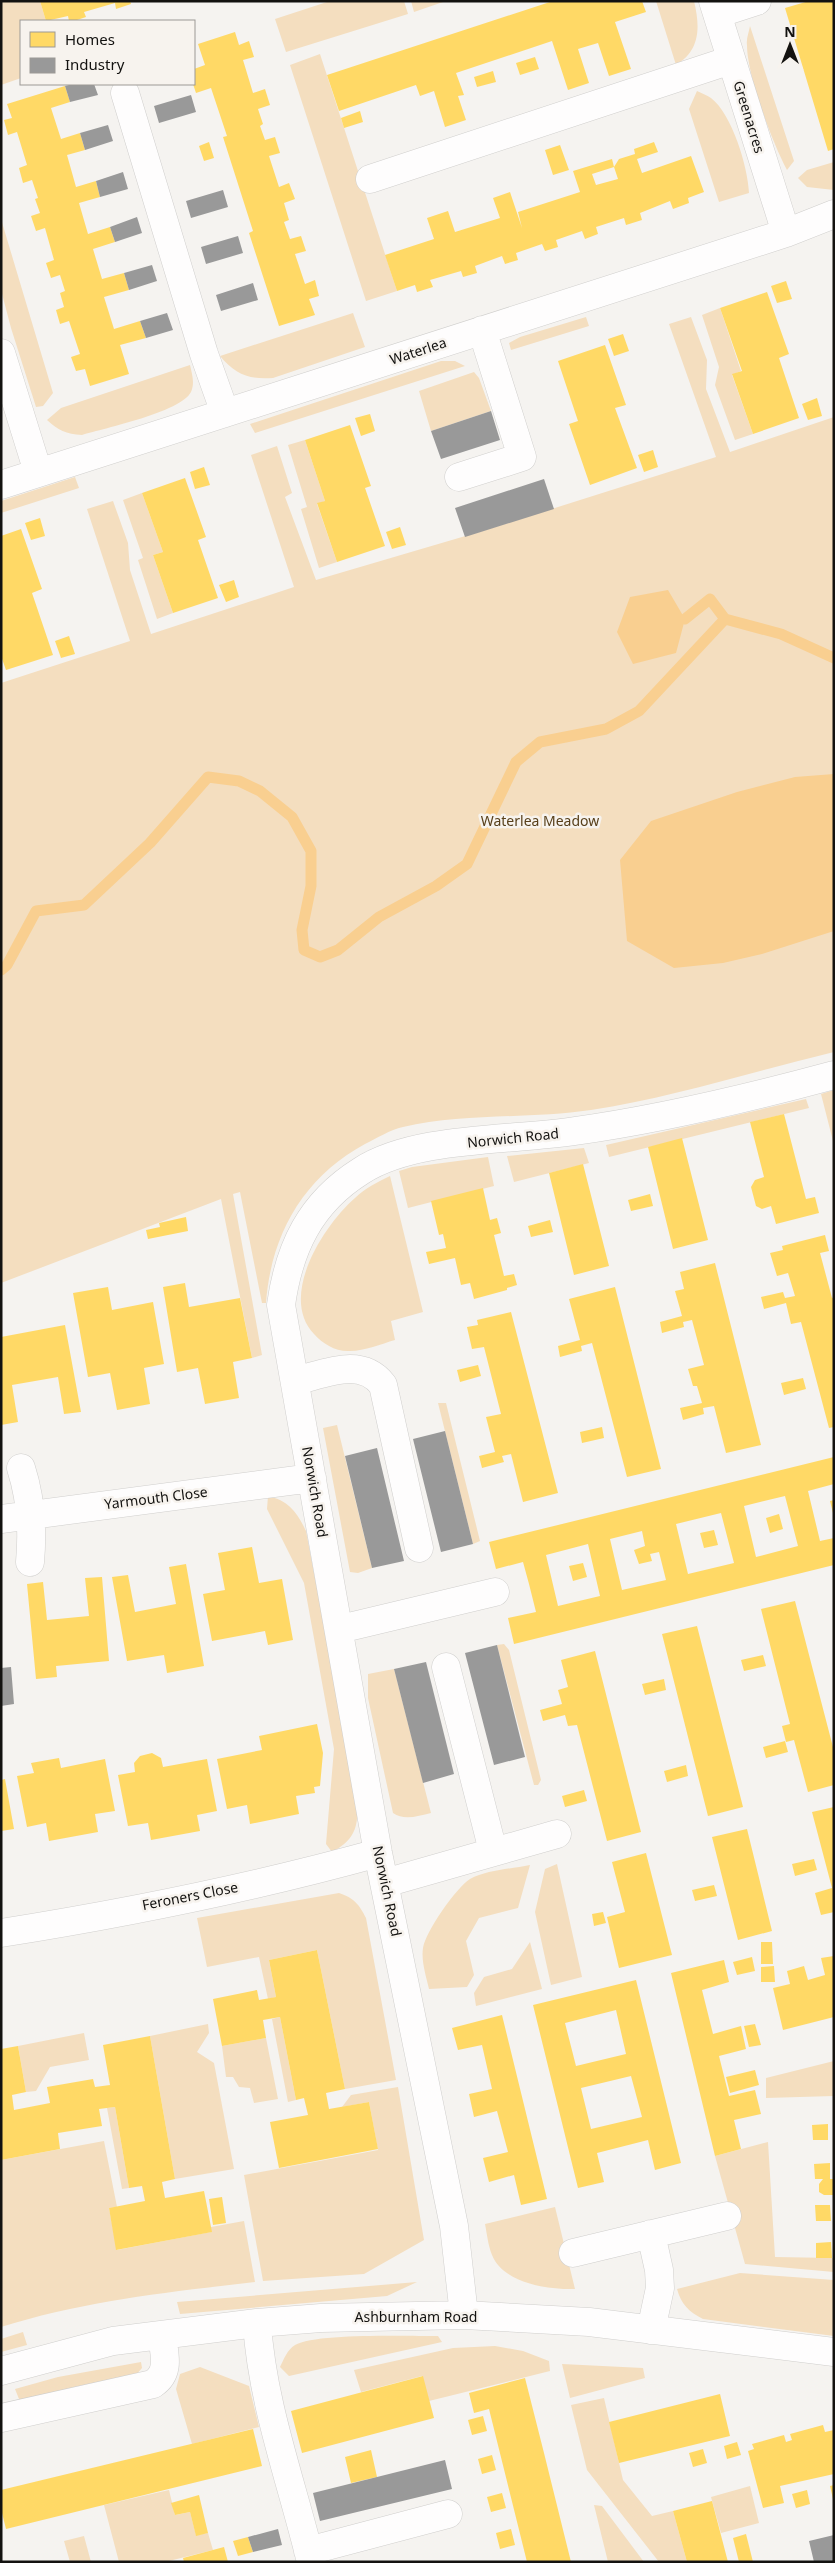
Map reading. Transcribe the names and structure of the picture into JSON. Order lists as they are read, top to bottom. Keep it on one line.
{"streets":{"street":["Greenacres","Waterlea","Norwich Road","Yarmouth Close","Feroners Close","Ashburnham Road"]},"crossings":[["Greenacres","Waterlea"],["Norwich Road","Yarmouth Close"],["Norwich Road","Feroners Close"],["Norwich Road","Ashburnham Road"]],"parks":["Waterlea Meadow"],"legend":["Homes","Industry"],"north":"top"}
